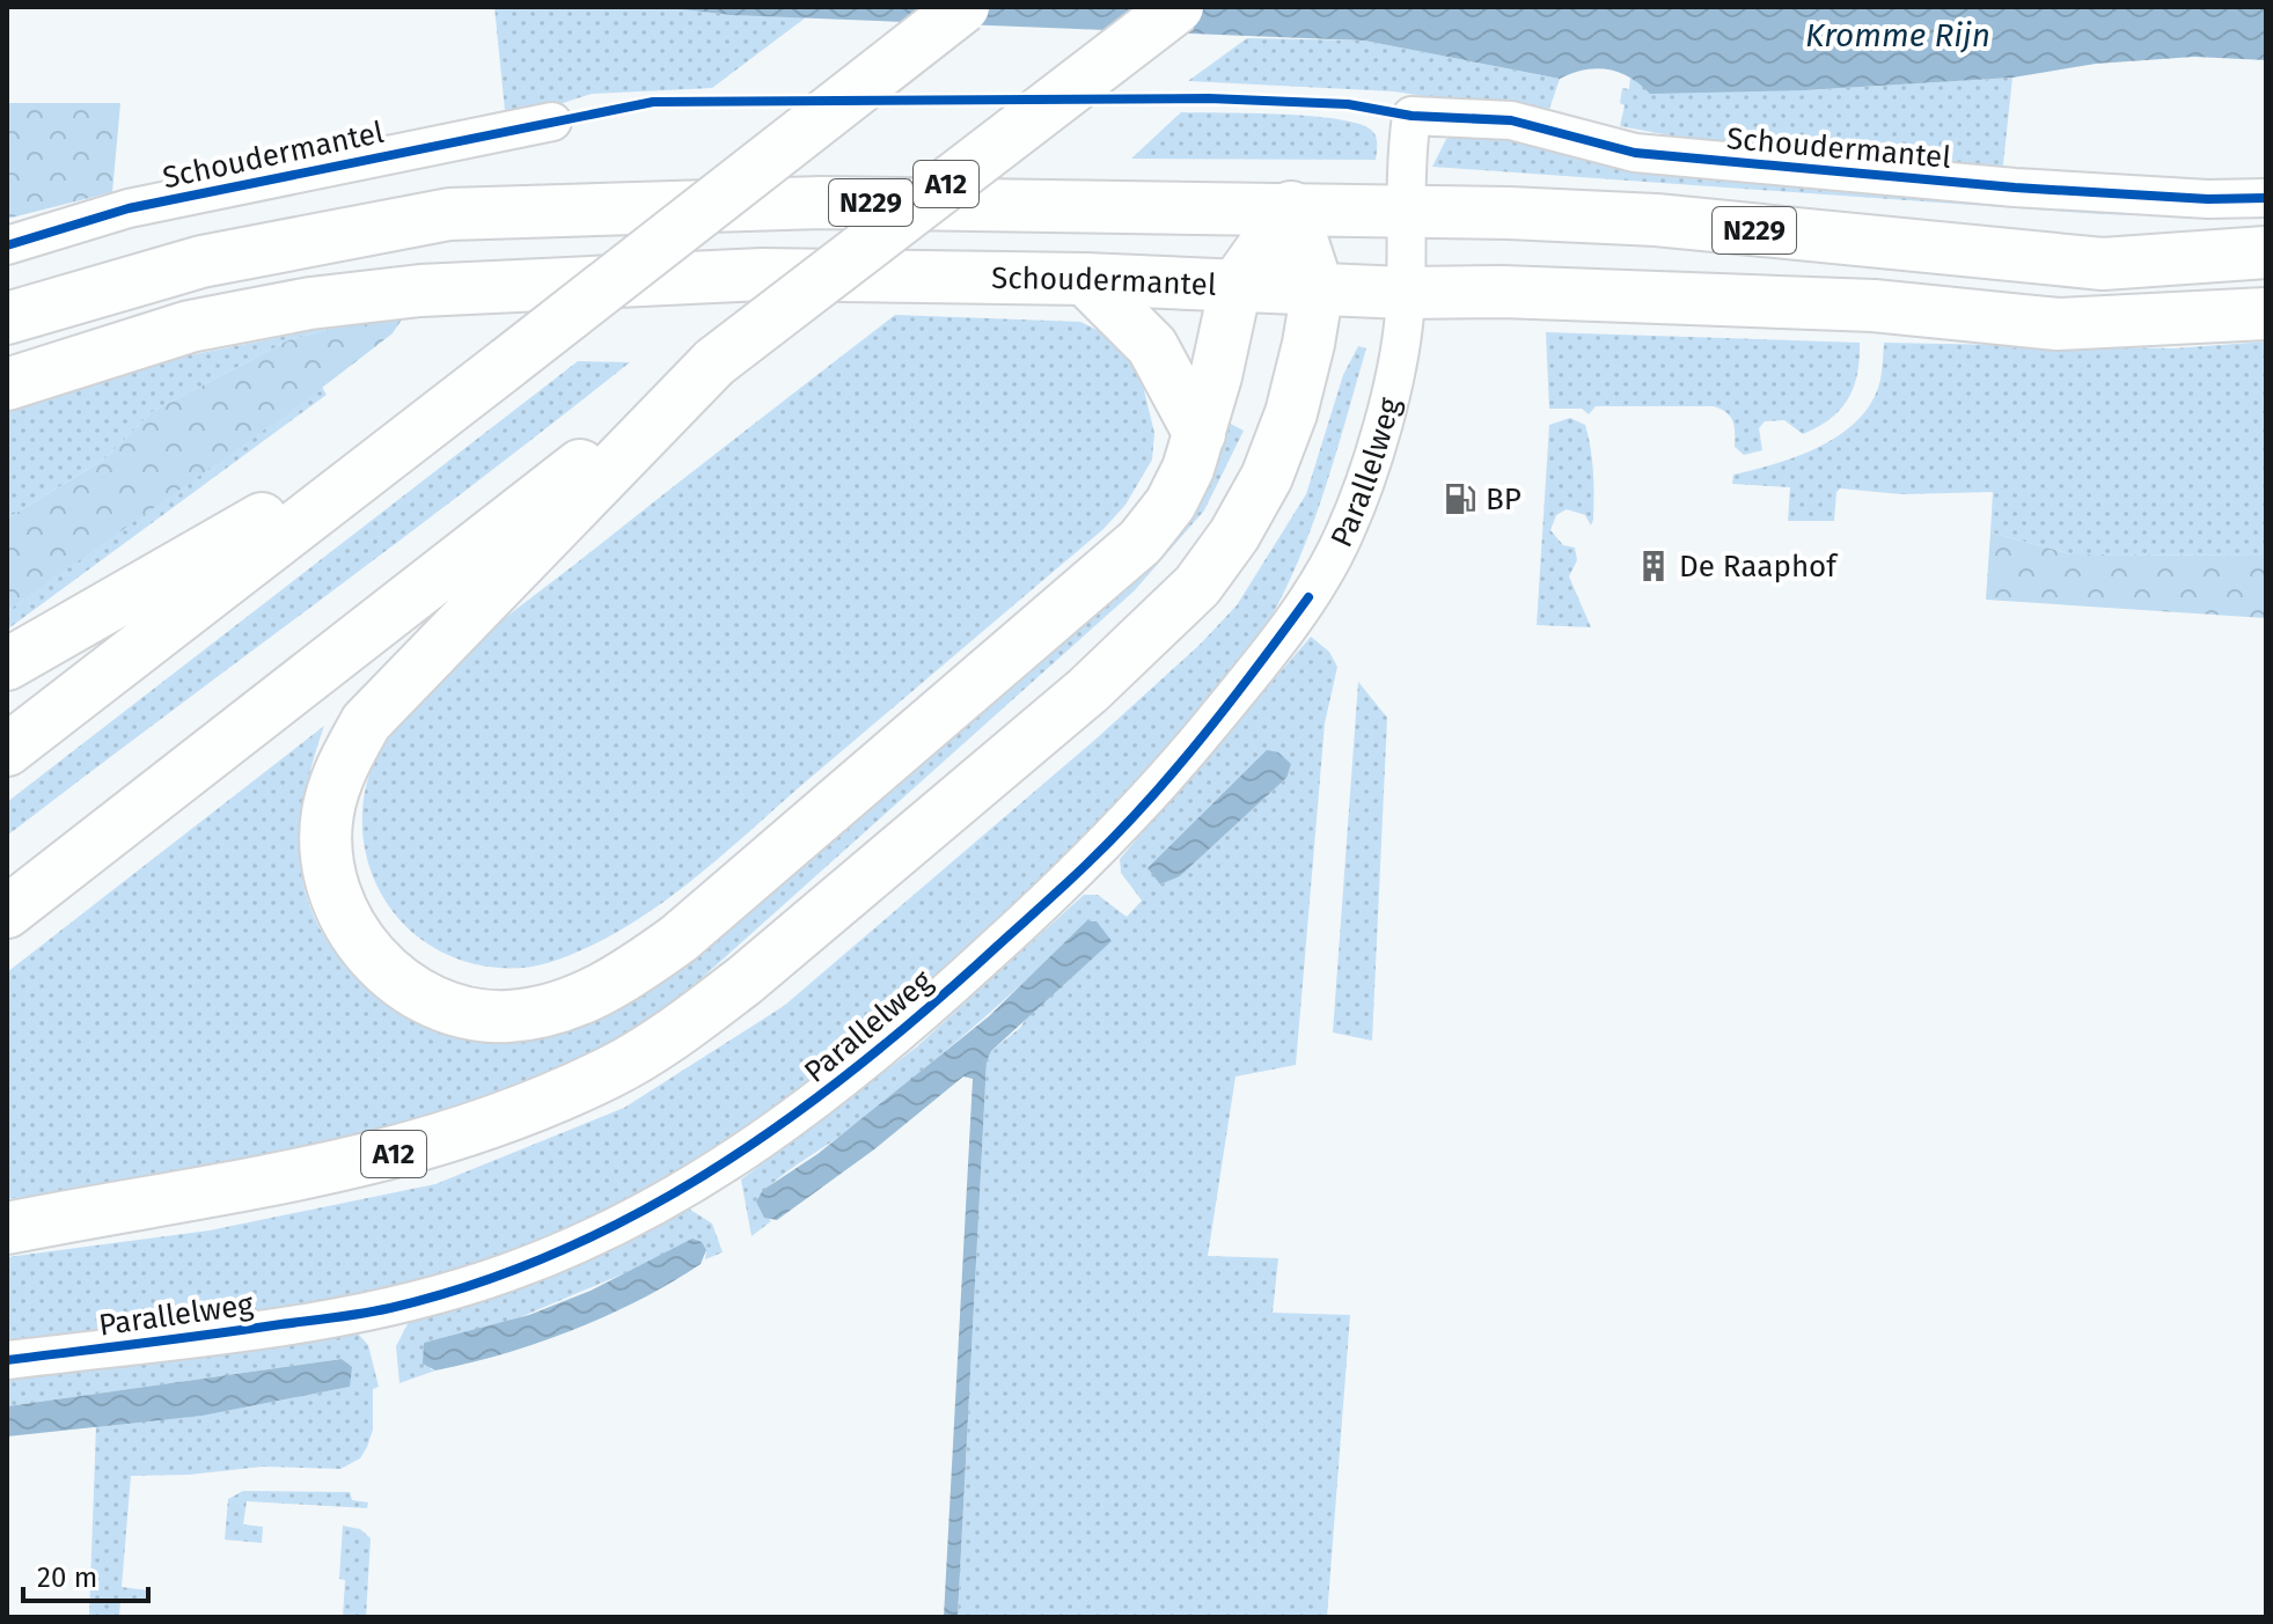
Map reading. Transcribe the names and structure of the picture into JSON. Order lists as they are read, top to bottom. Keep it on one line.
{"streets":{"main road":["Schoudermantel","A12","N229"],"street":["Parallelweg"]},"crossings":[["Schoudermantel","A12"],["Schoudermantel","N229"],["Schoudermantel","Parallelweg"],["N229","Parallelweg"]],"water":["Kromme Rijn"],"places":{"fuel station":["BP"],"building":["De Raaphof"]},"scale_bar":"20 m"}
